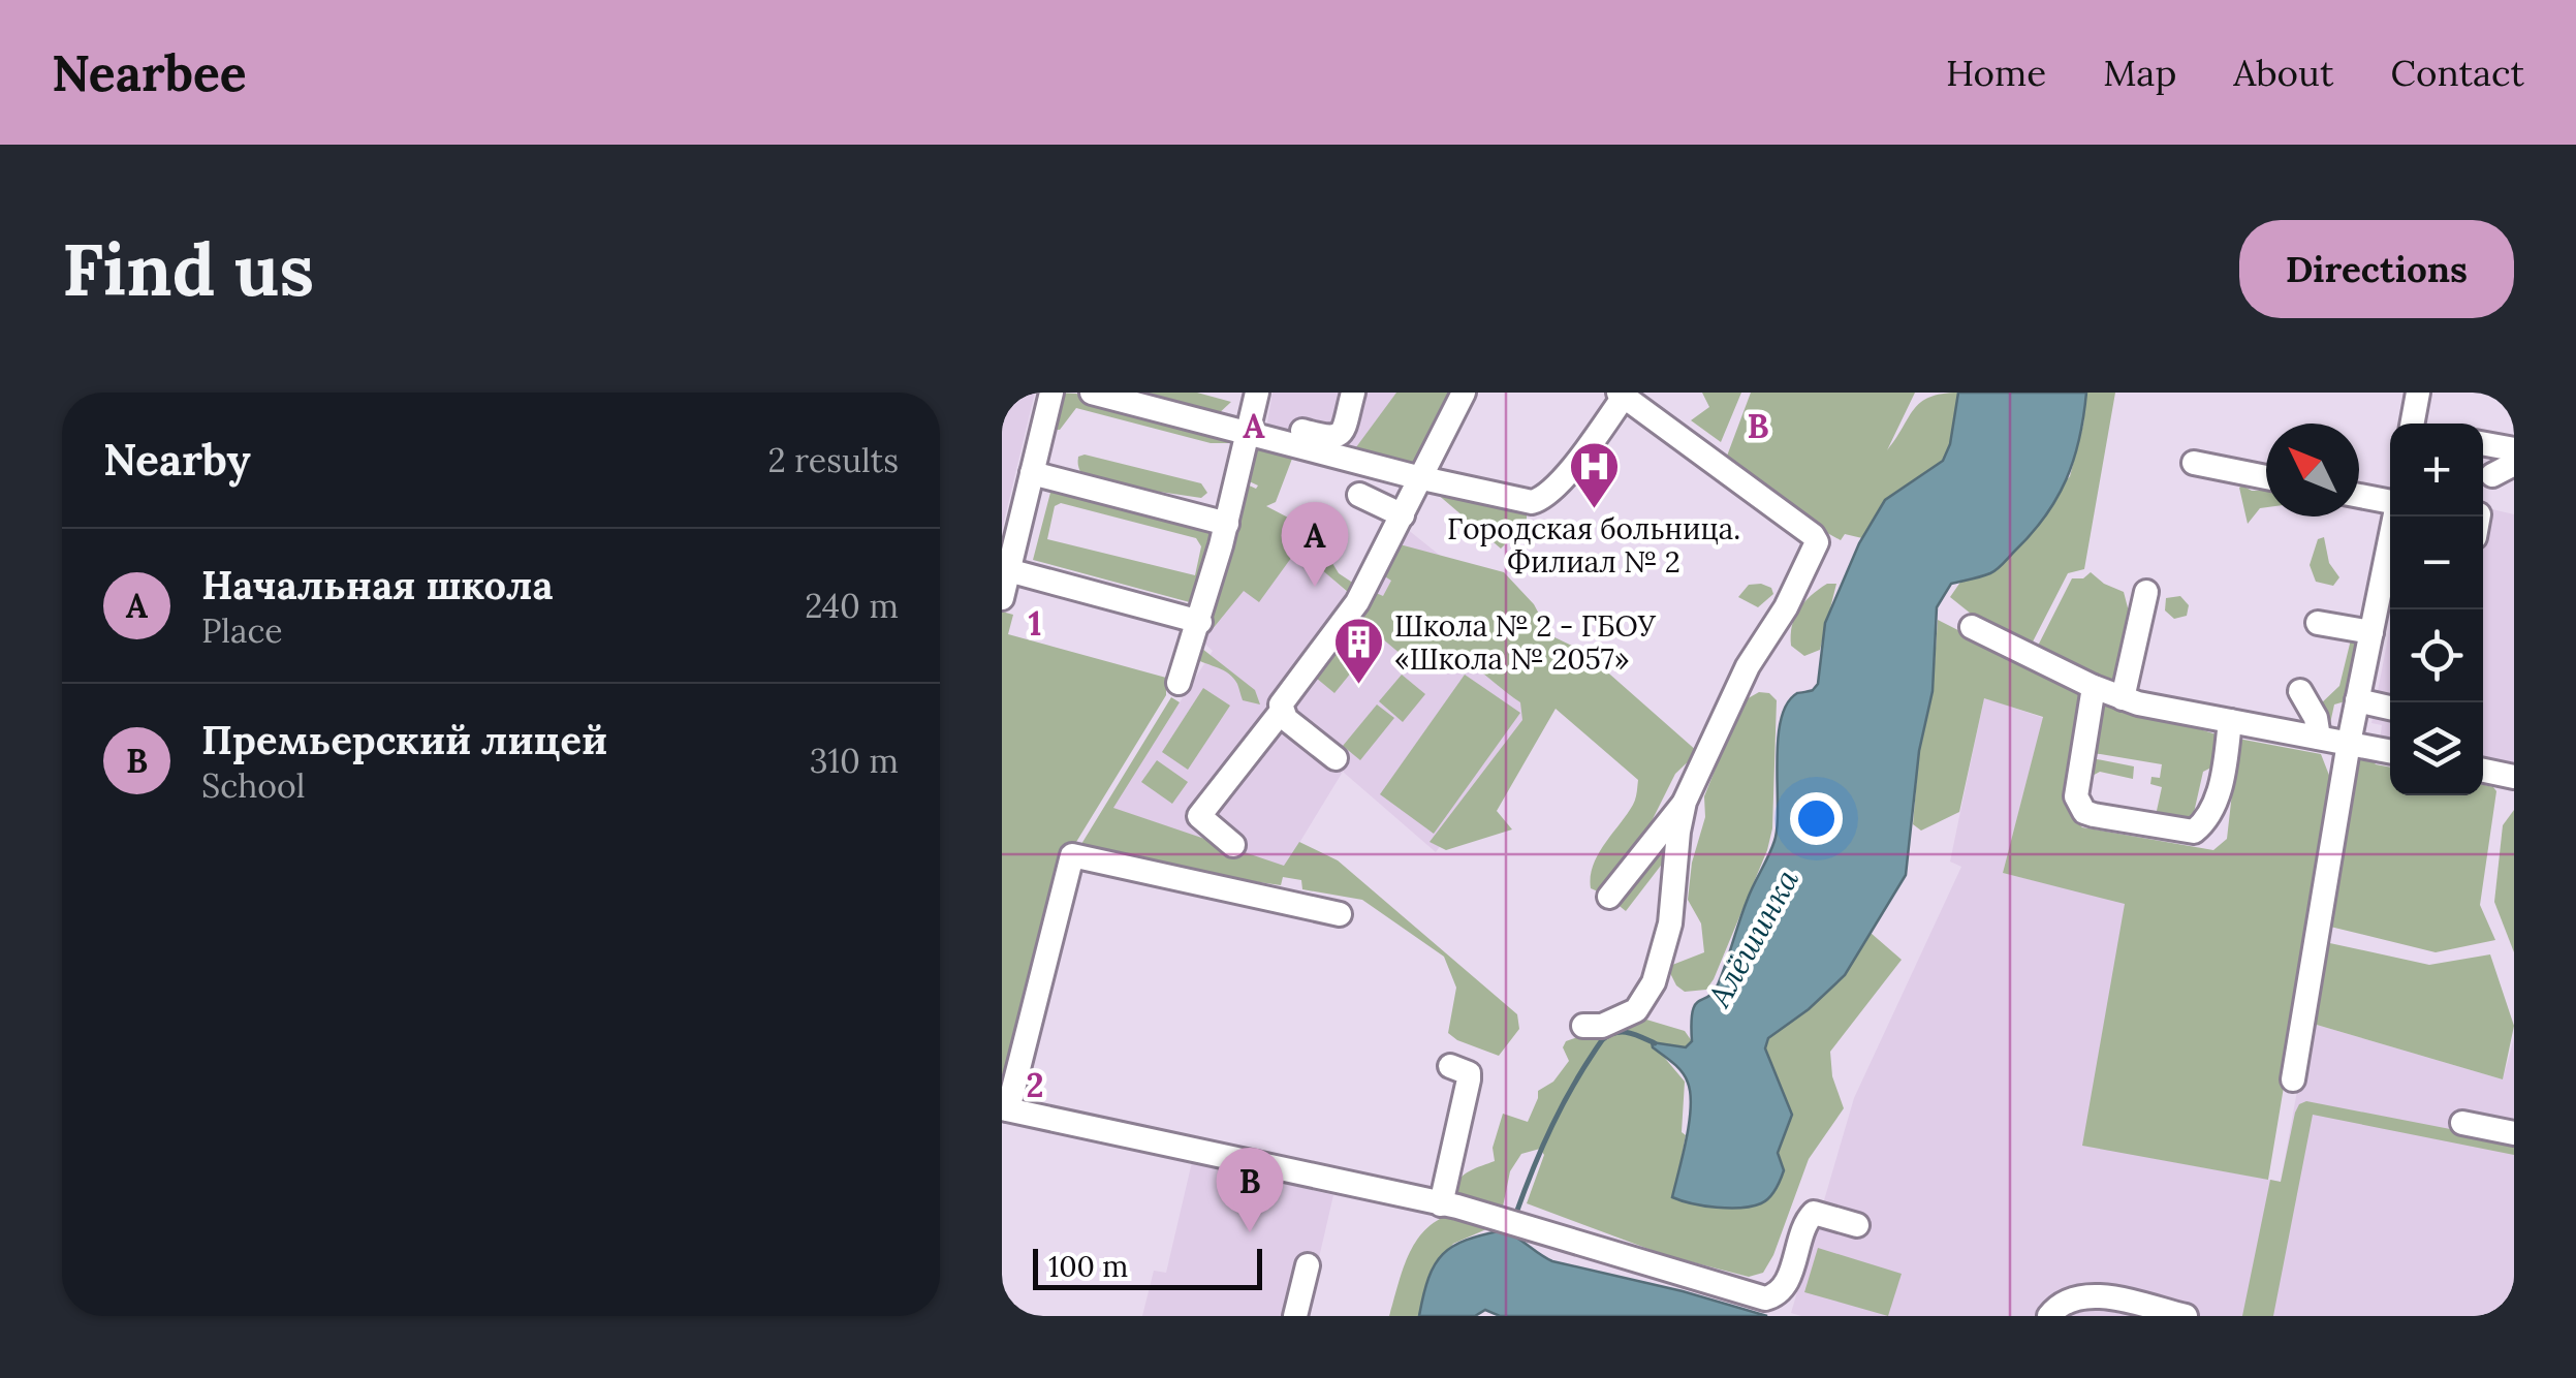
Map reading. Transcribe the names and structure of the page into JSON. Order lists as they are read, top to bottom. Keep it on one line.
{"water":["Алёшинка"],"places":{"hospital":["Городская больница. Филиал № 2"],"building":["Школа № 2 - ГБОУ «Школа № 2057»"]},"scale_bar":"100 m","north":"top left","page":{"header":"Nearbee","nav":["Home","Map","About","Contact"],"buttons":"Directions","title":"Find us","heading":["Nearby","2 results"],"map_buttons":["+","−"],"pins":["A","B"],"list":[{"mark":"A","name":"Начальная школа","note":"Place","value":"240 m"},{"mark":"B","name":"Премьерский лицей","note":"School","value":"310 m"}],"scale":"100 m"},"grid":{"columns":["A","B"],"rows":["1","2"]}}
